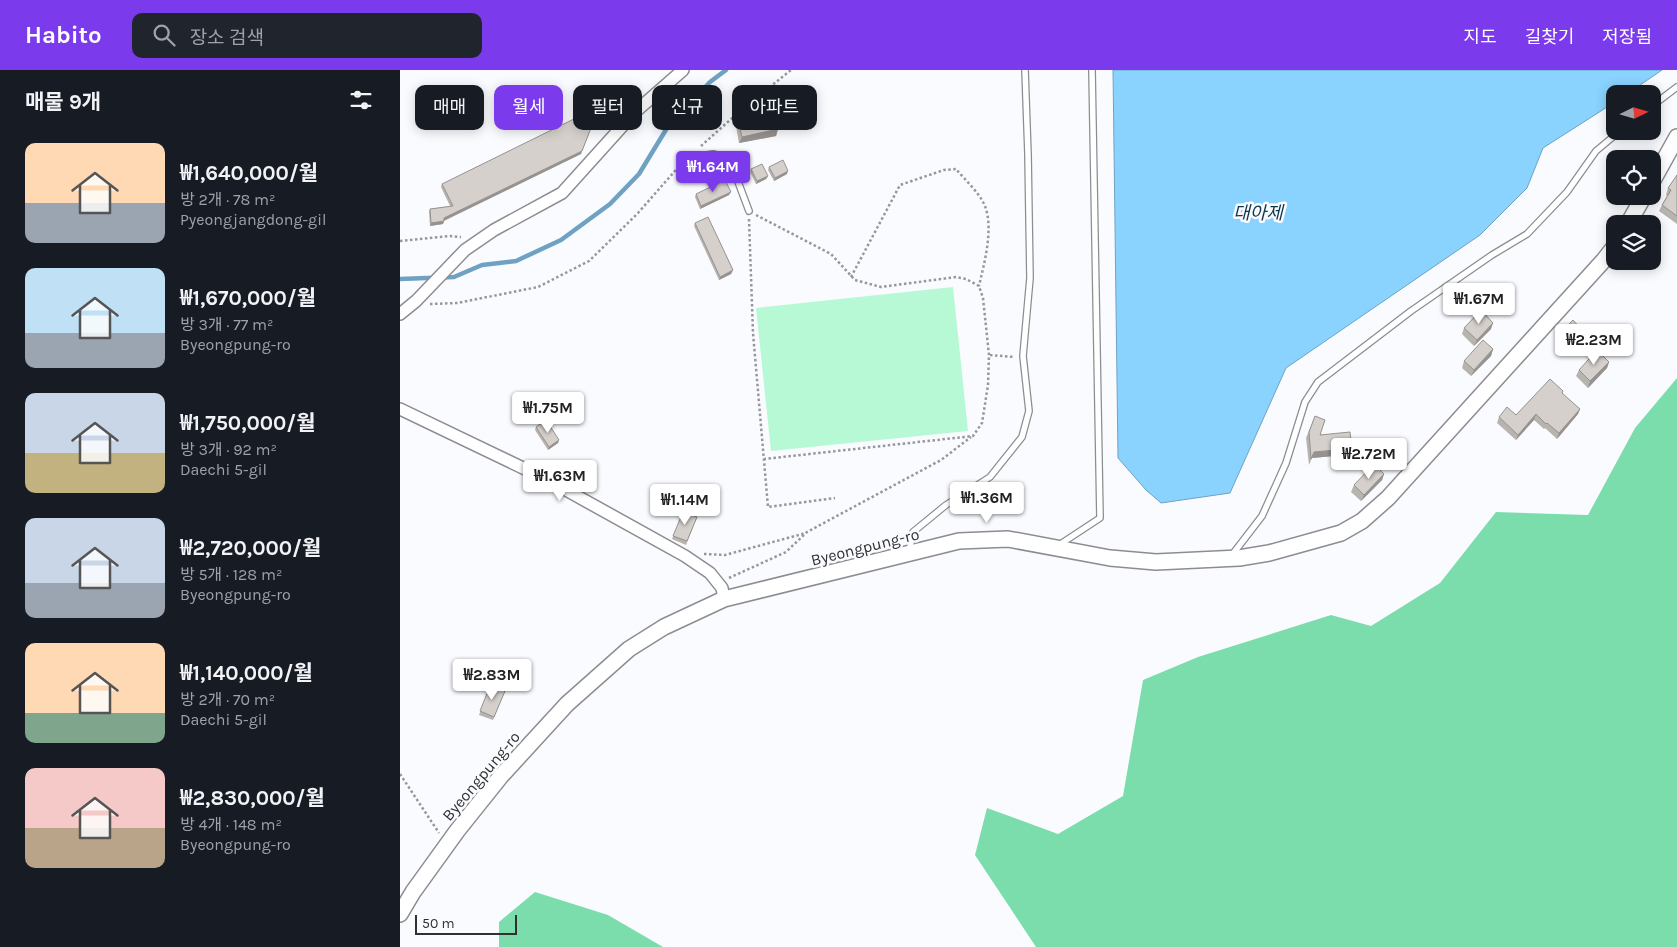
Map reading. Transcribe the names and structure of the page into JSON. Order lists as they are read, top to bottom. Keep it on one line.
{"streets":{"main road":["Byeongpung-ro"]},"water":["대아제"],"scale_bar":"50 m","north":"right","page":{"header":"Habito","search":"장소 검색","nav":["지도","길찾기","저장됨"],"heading":"매물 9개","chip":["매매","월세","필터","신규","아파트"],"list":[{"name":"₩1,640,000/월","note":"방 2개 · 78 m² · Pyeongjangdong-gil"},{"name":"₩1,670,000/월","note":"방 3개 · 77 m² · Byeongpung-ro"},{"name":"₩1,750,000/월","note":"방 3개 · 92 m² · Daechi 5-gil"},{"name":"₩2,720,000/월","note":"방 5개 · 128 m² · Byeongpung-ro"},{"name":"₩1,140,000/월","note":"방 2개 · 70 m² · Daechi 5-gil"},{"name":"₩2,830,000/월","note":"방 4개 · 148 m² · Byeongpung-ro"}],"price":["₩1.64M","₩1.67M","₩2.23M","₩1.75M","₩2.72M","₩1.63M","₩1.36M","₩1.14M","₩2.83M"],"scale":"50 m"}}
